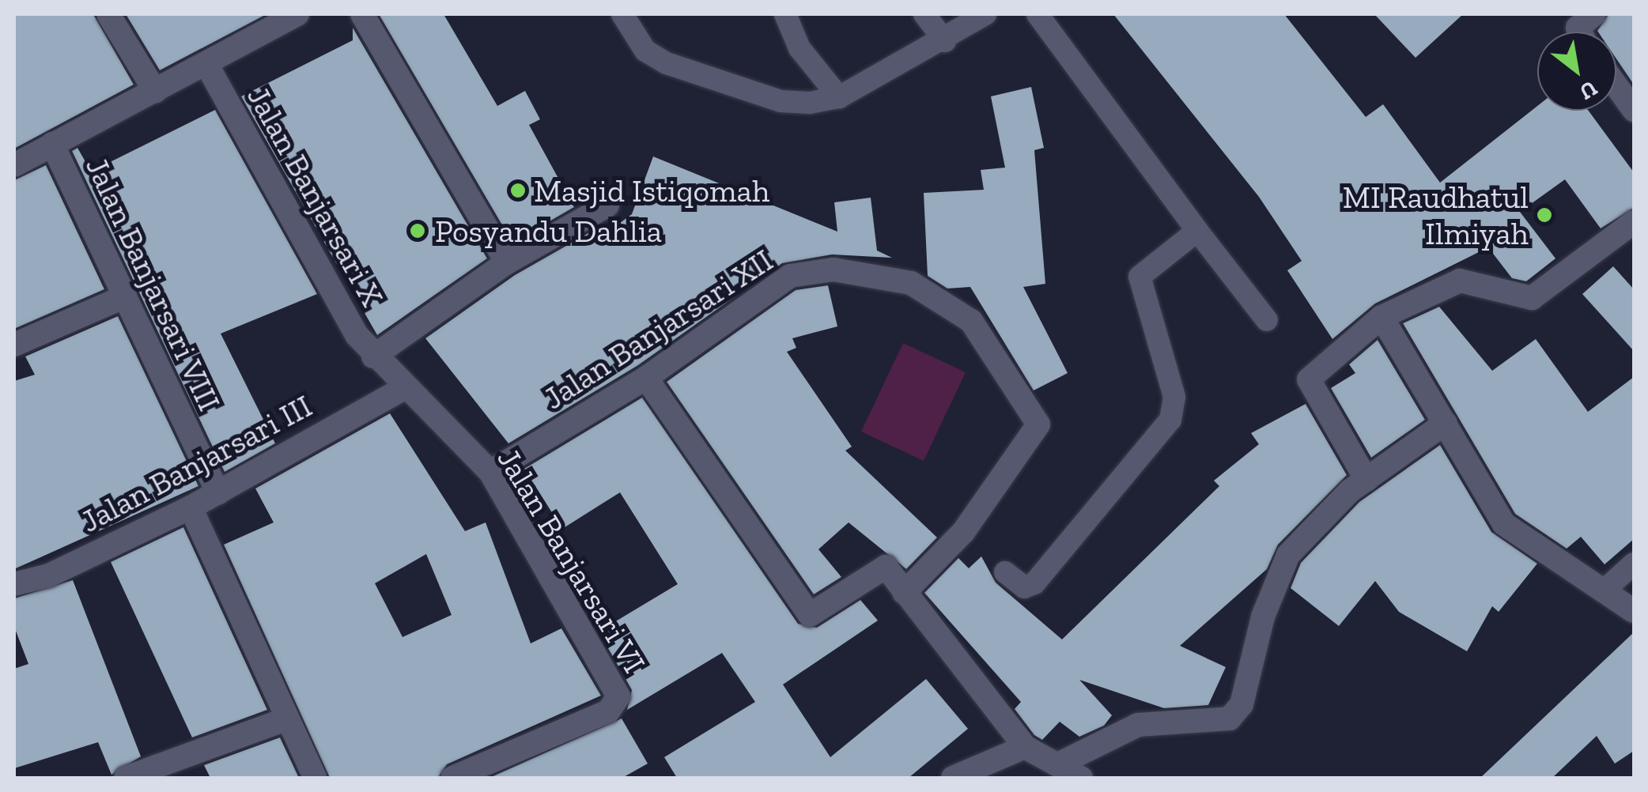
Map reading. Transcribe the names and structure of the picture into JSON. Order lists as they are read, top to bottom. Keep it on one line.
{"streets":{"street":["Jalan Banjarsari X","Jalan Banjarsari VIII","Jalan Banjarsari XII","Jalan Banjarsari III","Jalan Banjarsari VI"]},"crossings":[["Jalan Banjarsari X","Jalan Banjarsari VI"],["Jalan Banjarsari VIII","Jalan Banjarsari III"],["Jalan Banjarsari XII","Jalan Banjarsari VI"],["Jalan Banjarsari III","Jalan Banjarsari VI"]],"places":["Masjid Istiqomah","MI Raudhatul Ilmiyah","Posyandu Dahlia"],"north":"bottom right"}
